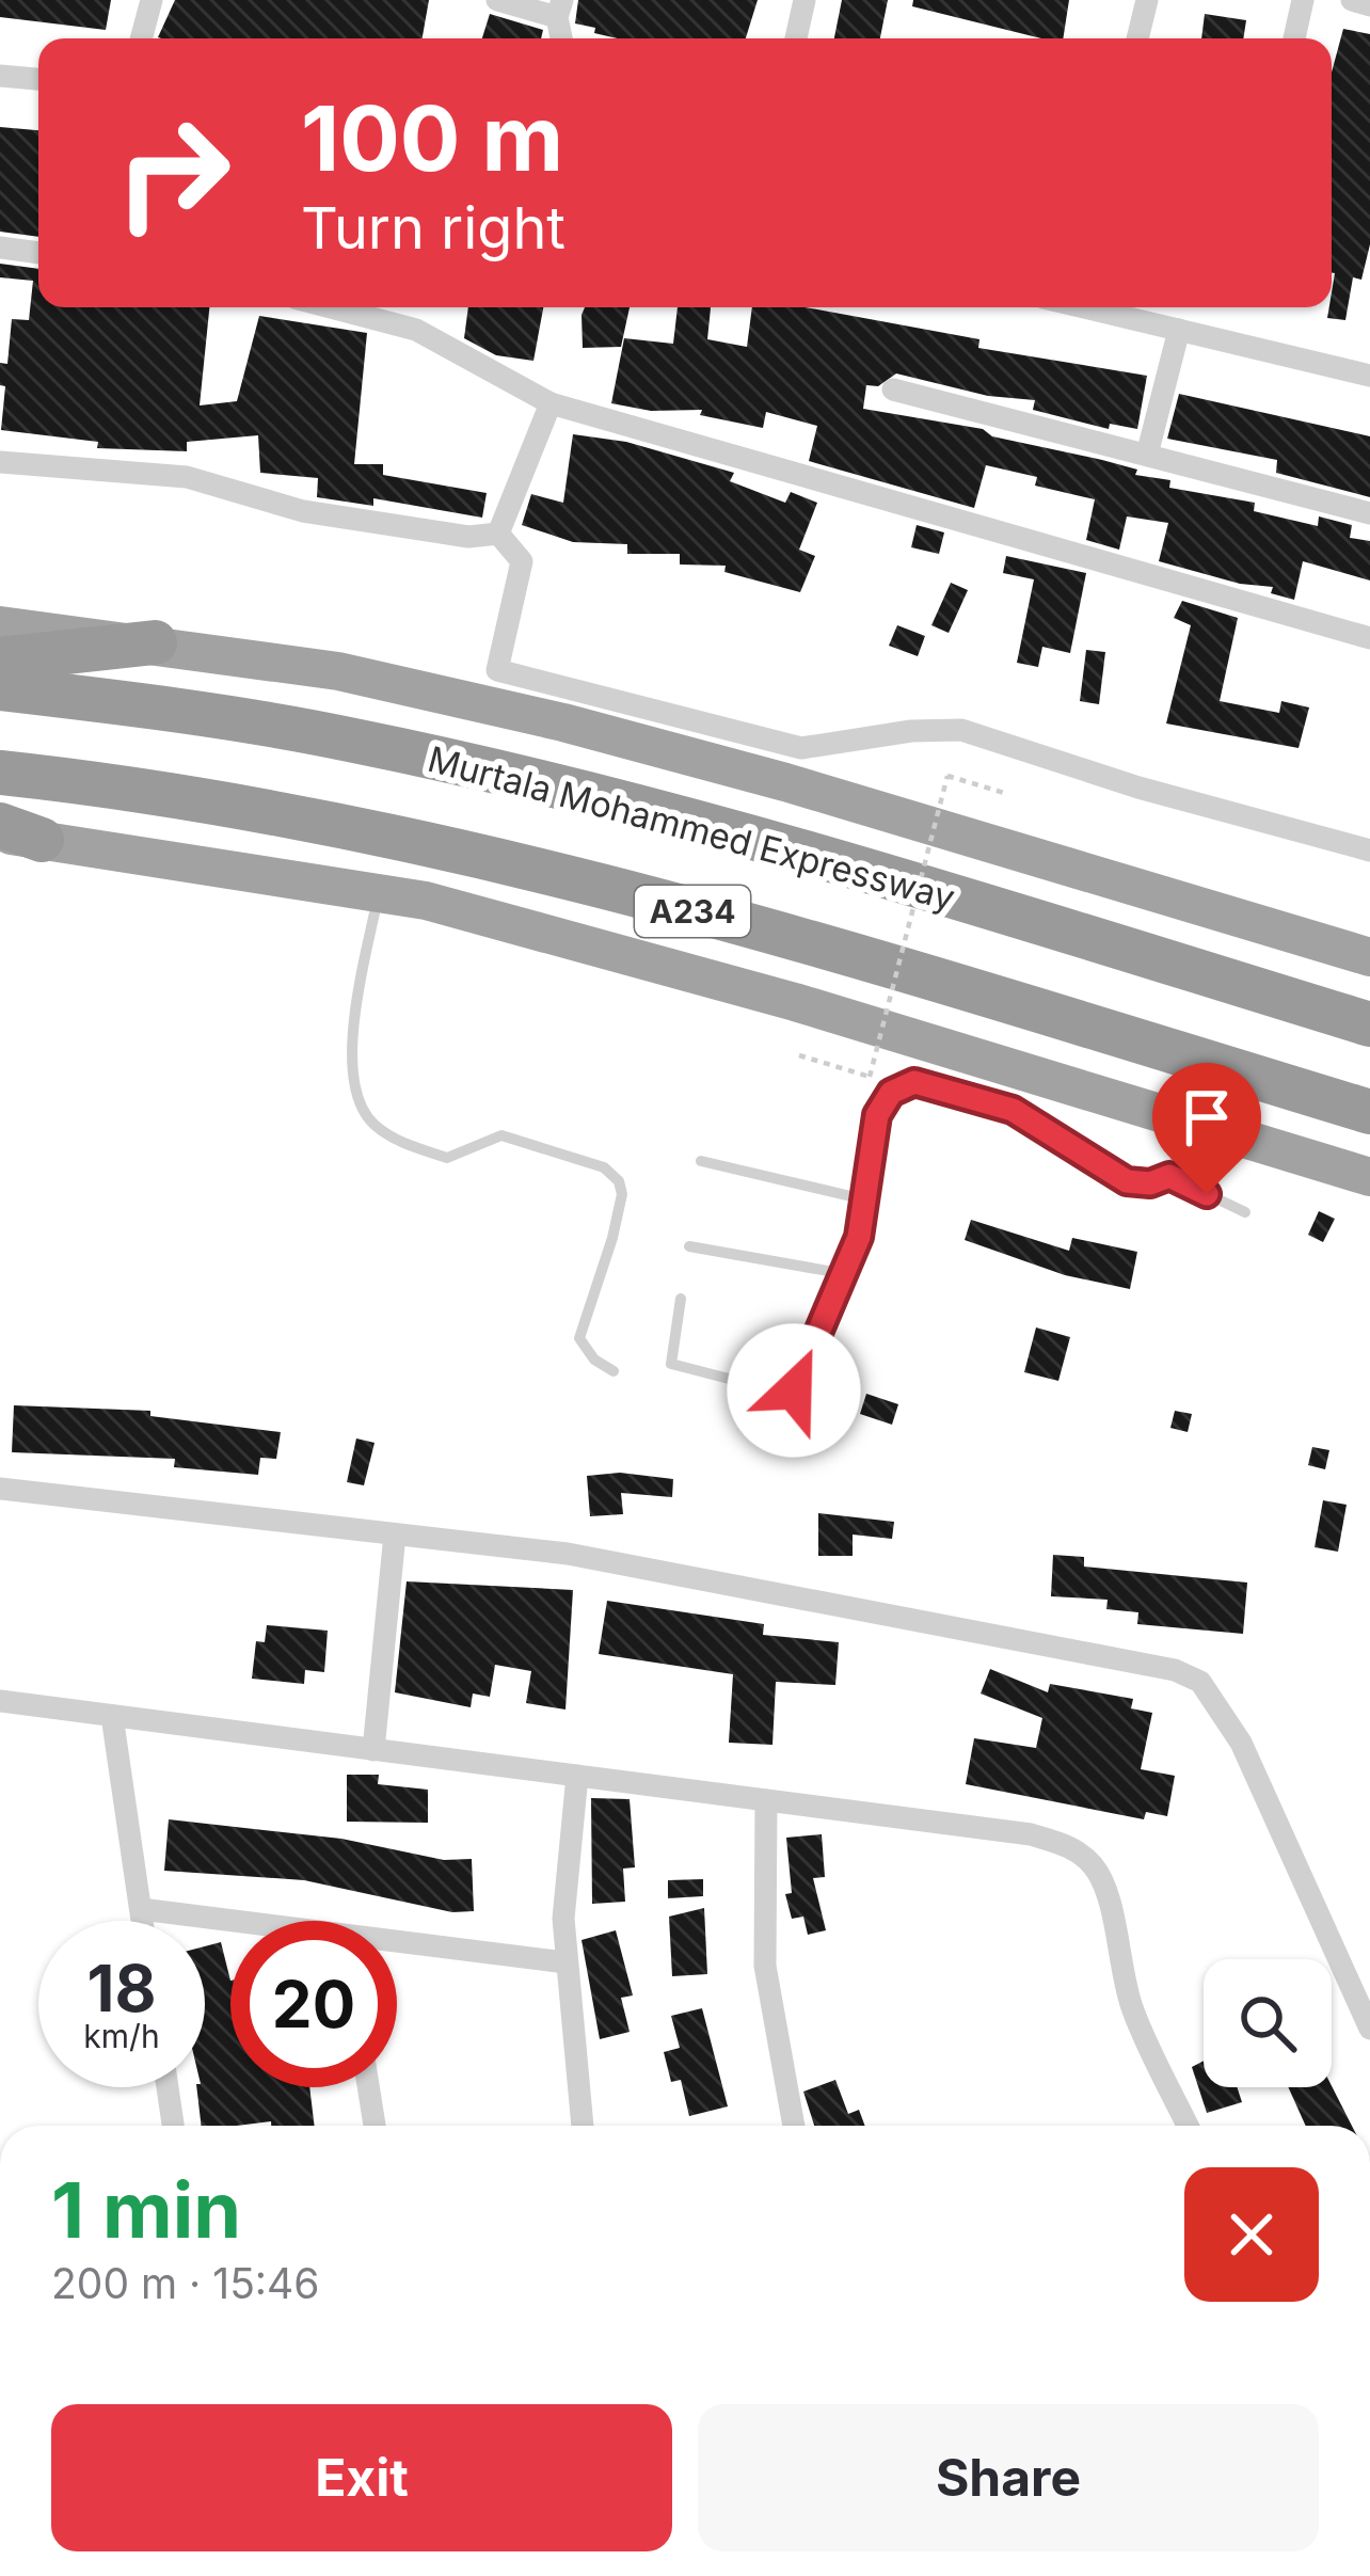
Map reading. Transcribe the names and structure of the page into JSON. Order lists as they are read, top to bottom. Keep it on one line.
{"streets":{"highway":["Murtala Mohammed Expressway","A234"]},"page":{"turn":["100 m","Turn right"],"speed":"18 km/h","limit":"20","heading":["1 min","200 m · 15:46"],"buttons":["Exit","Share"]}}
